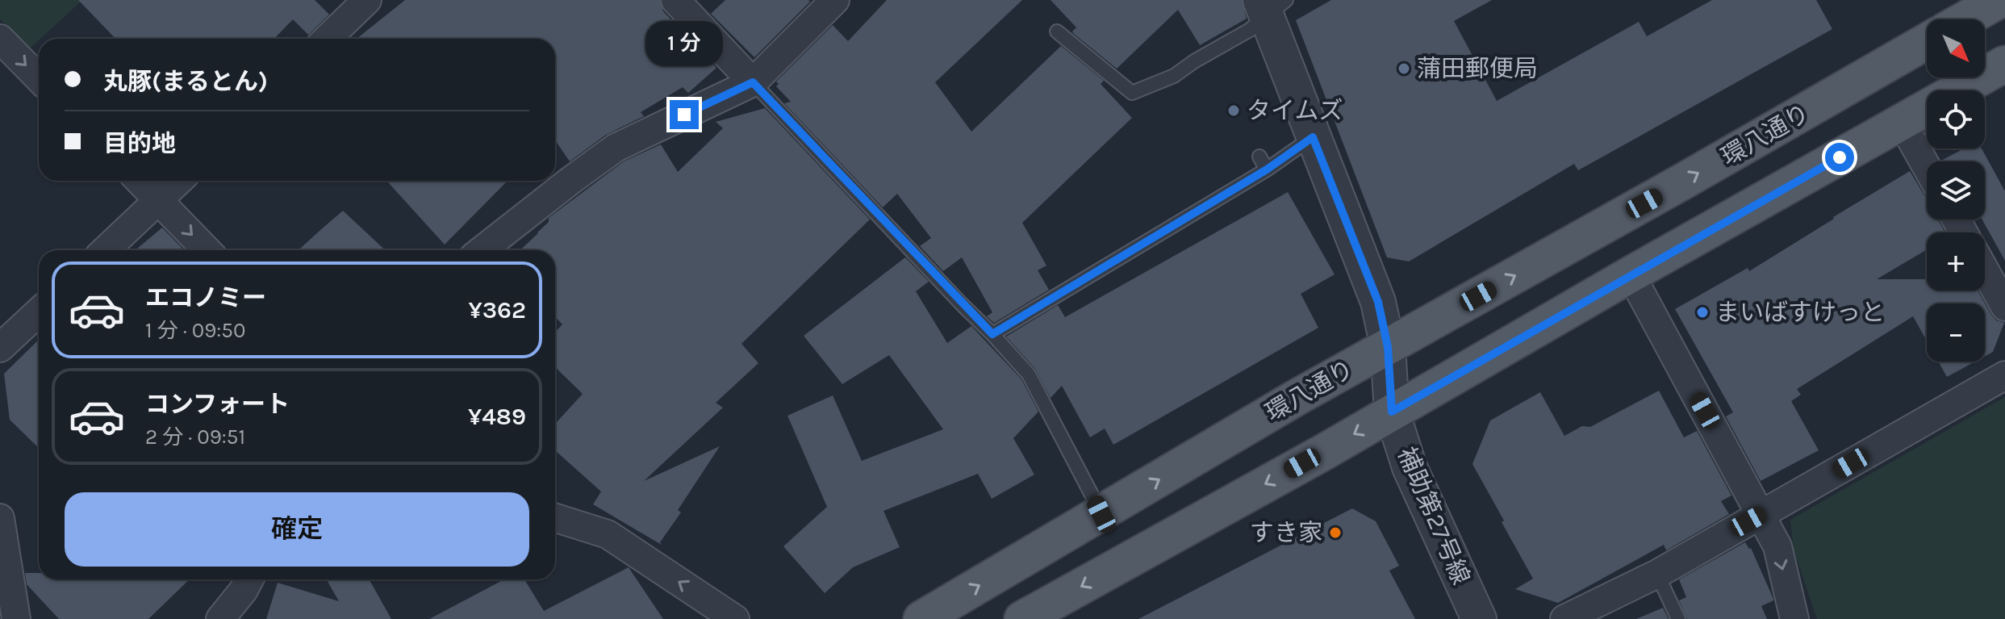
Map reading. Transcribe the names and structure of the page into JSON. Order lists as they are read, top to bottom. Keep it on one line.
{"streets":{"main road":["環八通り"],"street":["補助第27号線"]},"crossings":[["環八通り","補助第27号線"]],"places":["蒲田郵便局","タイムズ","まいばすけっと","すき家"],"north":"bottom right","page":{"map_buttons":["+","−"],"bubble":"1 分","banner":["丸豚(まるとん)","目的地"],"list":[{"name":"エコノミー","note":"1 分 · 09:50","value":"¥362"},{"name":"コンフォート","note":"2 分 · 09:51","value":"¥489"}],"buttons":"確定"}}
